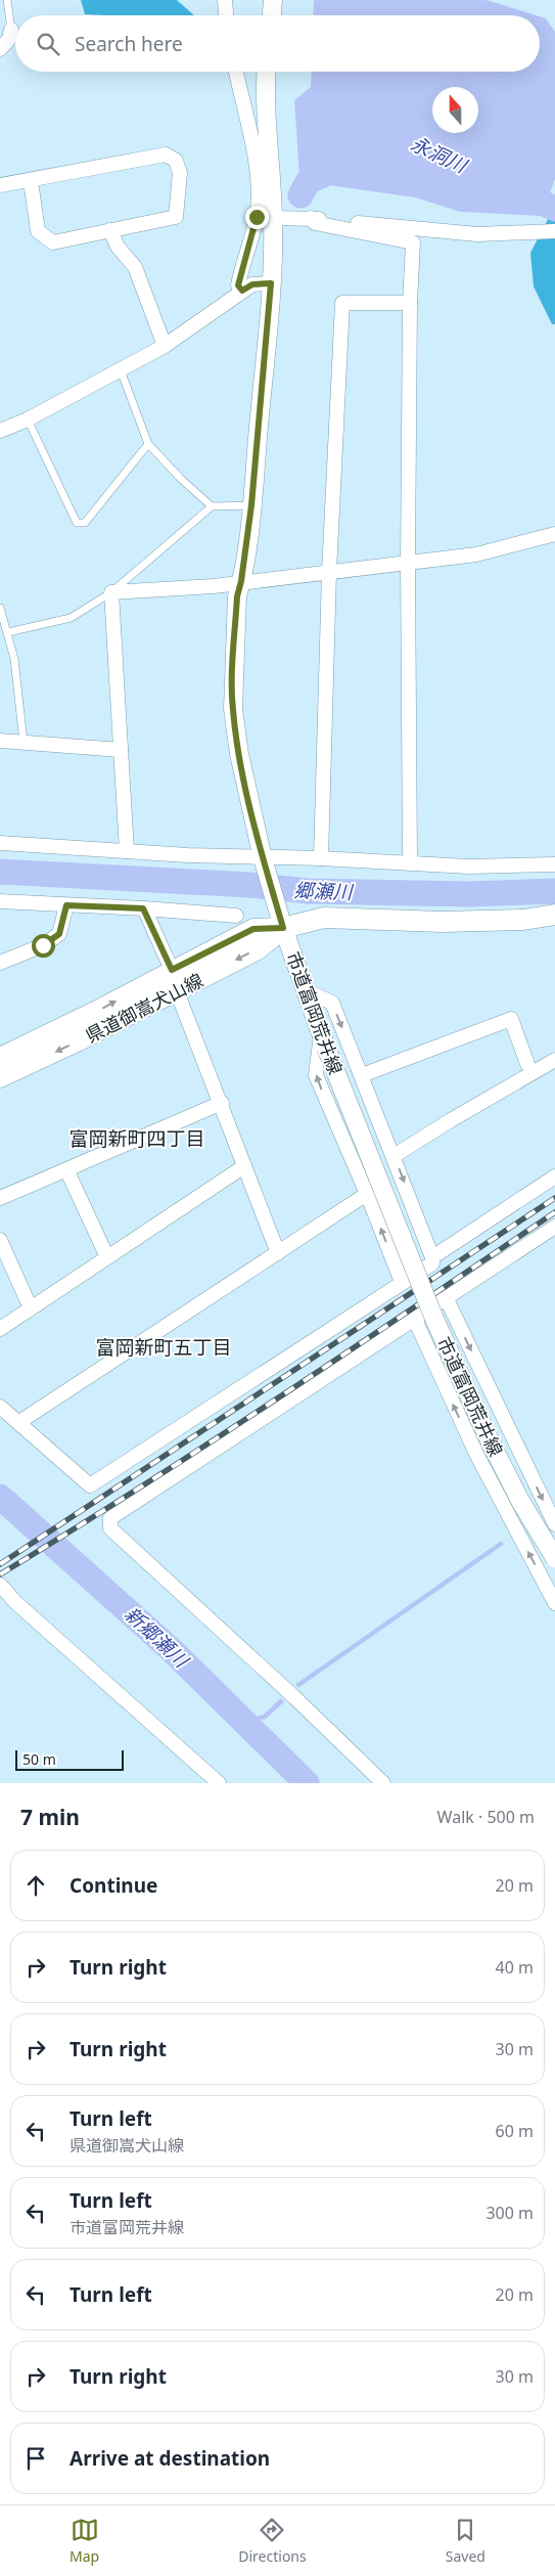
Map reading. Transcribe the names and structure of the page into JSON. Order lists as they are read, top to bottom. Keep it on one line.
{"streets":{"main road":["県道御嵩犬山線"],"street":["市道富岡荒井線"]},"crossings":[["県道御嵩犬山線","市道富岡荒井線"]],"districts":["富岡新町四丁目","富岡新町五丁目"],"water":["永洞川","郷瀬川","新郷瀬川"],"scale_bar":"50 m","north":"top","page":{"search":"Search here","scale":"50 m","heading":["7 min","Walk · 500 m"],"list":[["Continue","20 m"],["Turn right","40 m"],["Turn right","30 m"],["Turn left","県道御嵩犬山線","60 m"],["Turn left","市道富岡荒井線","300 m"],["Turn left","20 m"],["Turn right","30 m"],"Arrive at destination"],"nav":["Map","Directions","Saved"]}}
